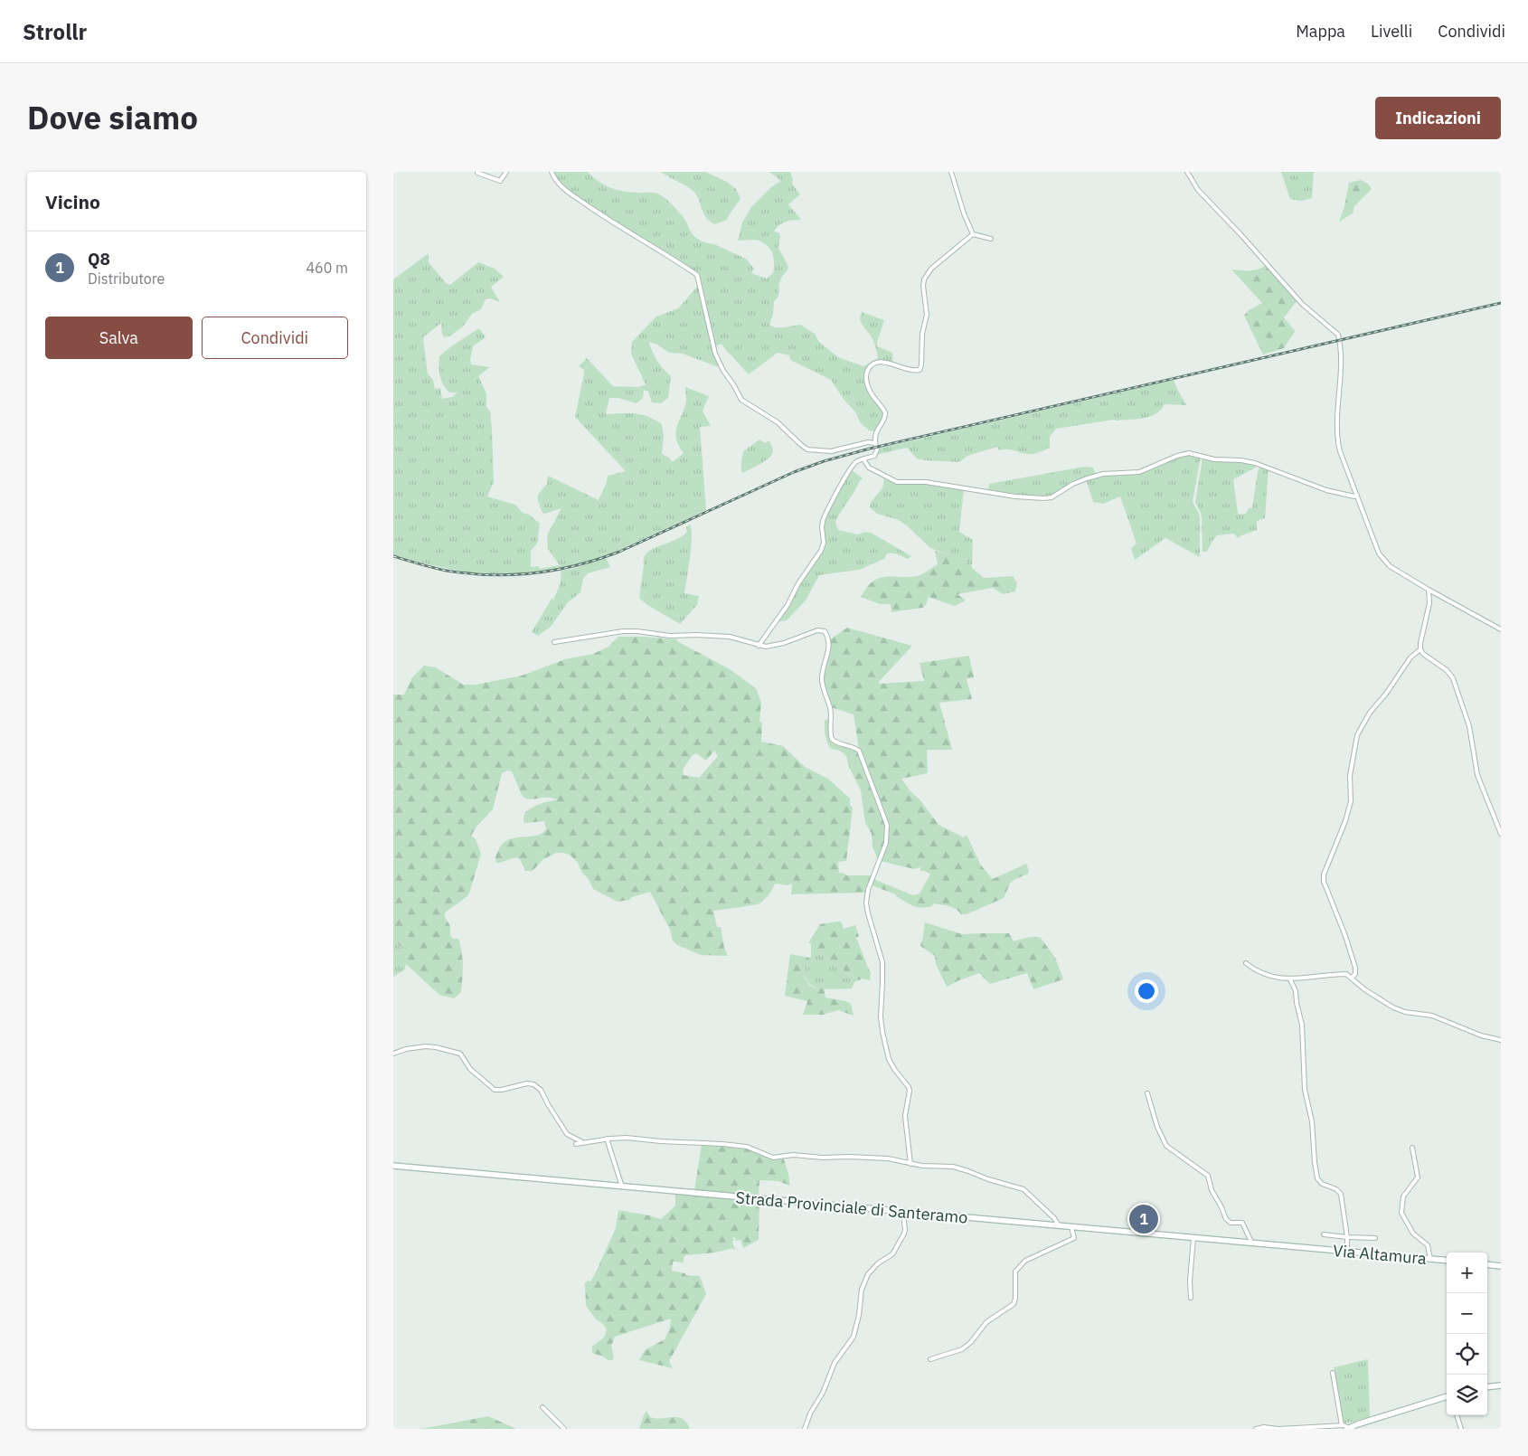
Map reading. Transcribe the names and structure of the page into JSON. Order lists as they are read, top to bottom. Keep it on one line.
{"streets":{"main road":["Strada Provinciale di Santeramo","Via Altamura"]},"crossings":[["Strada Provinciale di Santeramo","Via Altamura"]],"page":{"header":"Strollr","nav":["Mappa","Livelli","Condividi"],"title":"Dove siamo","buttons":["Indicazioni",["Salva","Condividi"]],"heading":"Vicino","list":[{"mark":"1","name":"Q8","note":"Distributore","value":"460 m"}],"pins":"1","map_buttons":["+","−"]}}
